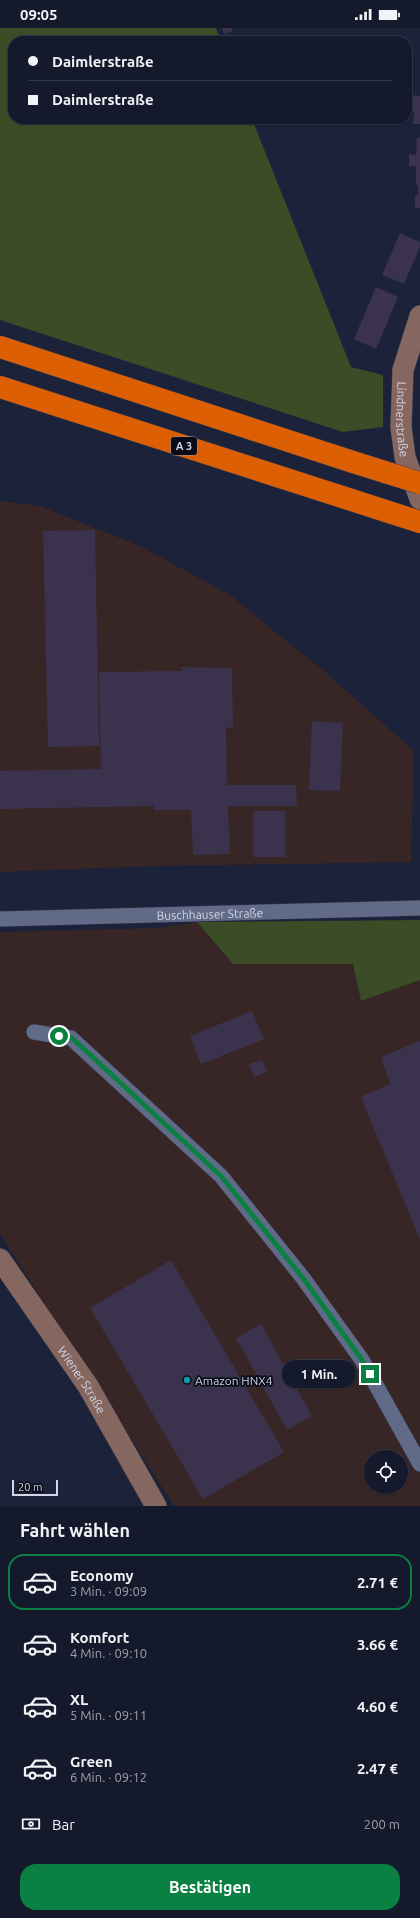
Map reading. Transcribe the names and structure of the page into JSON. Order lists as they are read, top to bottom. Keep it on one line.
{"streets":{"highway":["A 3"],"street":["Lindnerstraße","Buschhauser Straße","Wiener Straße"]},"places":["Amazon HNX4"],"scale_bar":"20 m","page":{"status":"09:05","banner":["Daimlerstraße","Daimlerstraße"],"bubble":"1 Min.","scale":"20 m","heading":"Fahrt wählen","list":[{"name":"Economy","note":"3 Min. · 09:09","value":"2.71 €"},{"name":"Komfort","note":"4 Min. · 09:10","value":"3.66 €"},{"name":"XL","note":"5 Min. · 09:11","value":"4.60 €"},{"name":"Green","note":"6 Min. · 09:12","value":"2.47 €"}],"pay":["Bar","200 m"],"buttons":"Bestätigen"}}
